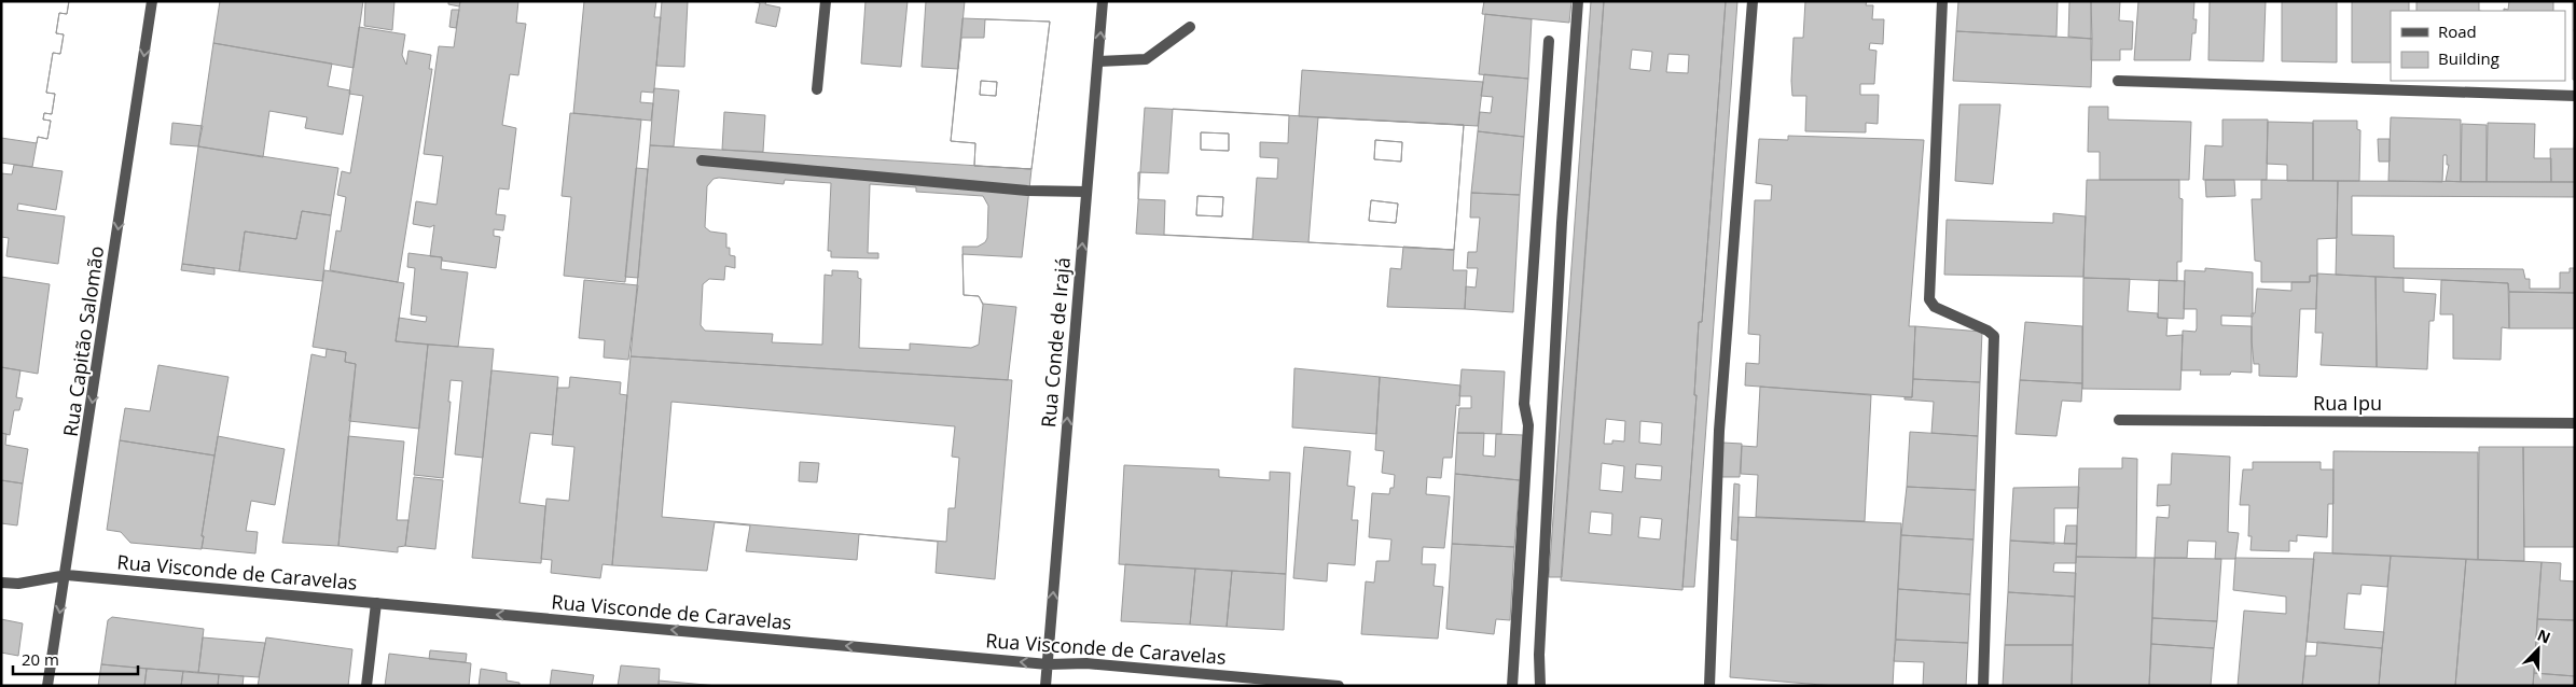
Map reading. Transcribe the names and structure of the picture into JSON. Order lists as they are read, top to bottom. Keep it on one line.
{"streets":{"street":["Rua Capitão Salomão","Rua Conde de Irajá","Rua Ipu","Rua Visconde de Caravelas"]},"crossings":[["Rua Capitão Salomão","Rua Visconde de Caravelas"],["Rua Conde de Irajá","Rua Visconde de Caravelas"]],"one_way":["Rua Capitão Salomão","Rua Conde de Irajá","Rua Visconde de Caravelas"],"legend":["Road","Building"],"scale_bar":"20 m","north":"top right"}
